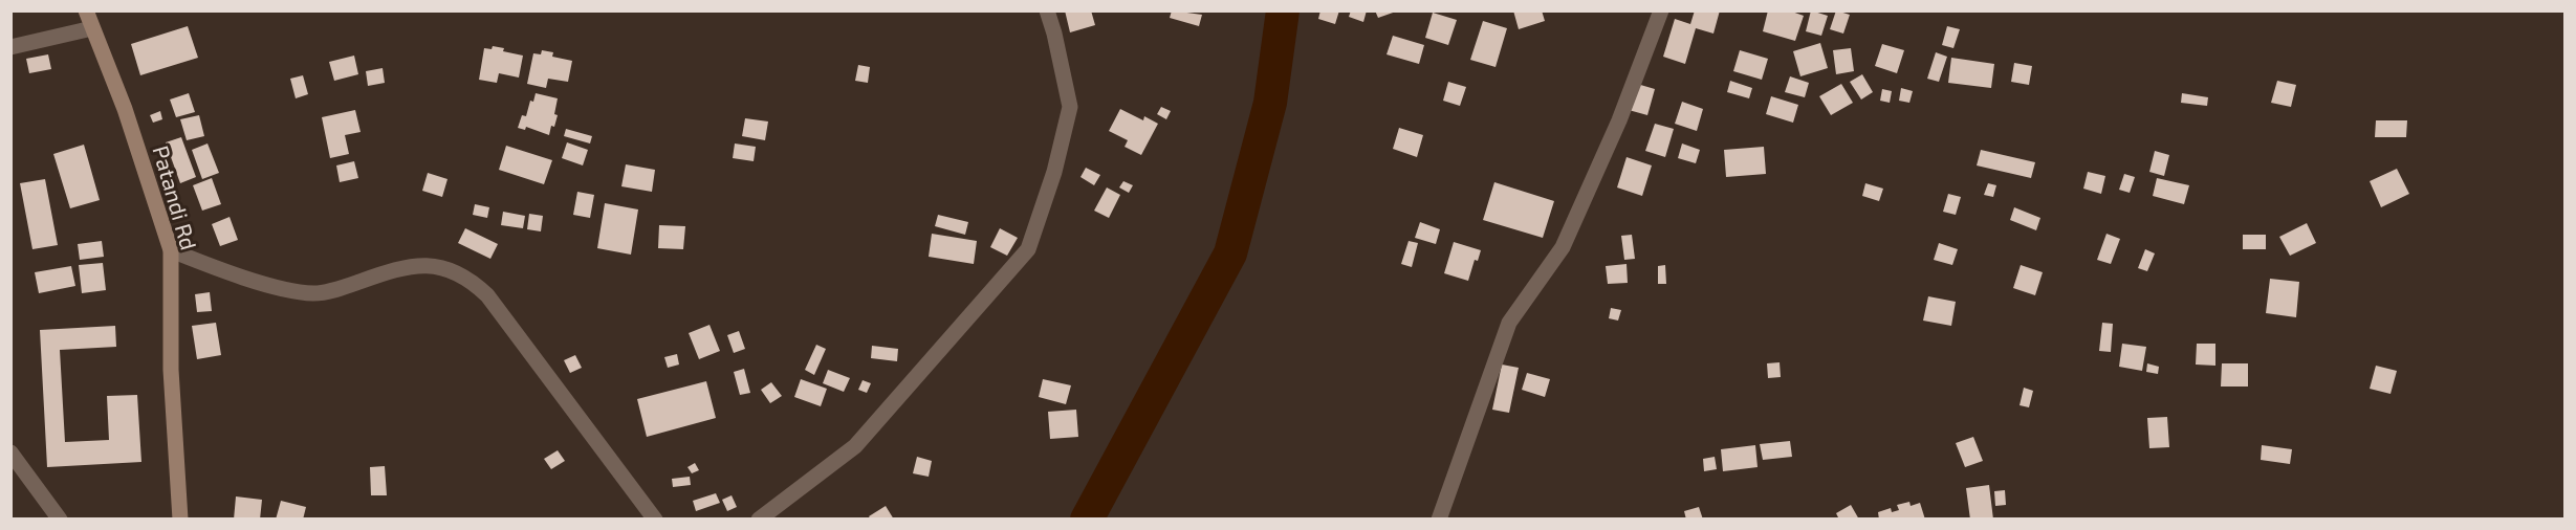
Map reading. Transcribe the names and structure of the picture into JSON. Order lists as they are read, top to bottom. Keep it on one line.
{"streets":{"street":["Patandi Rd"]}}
